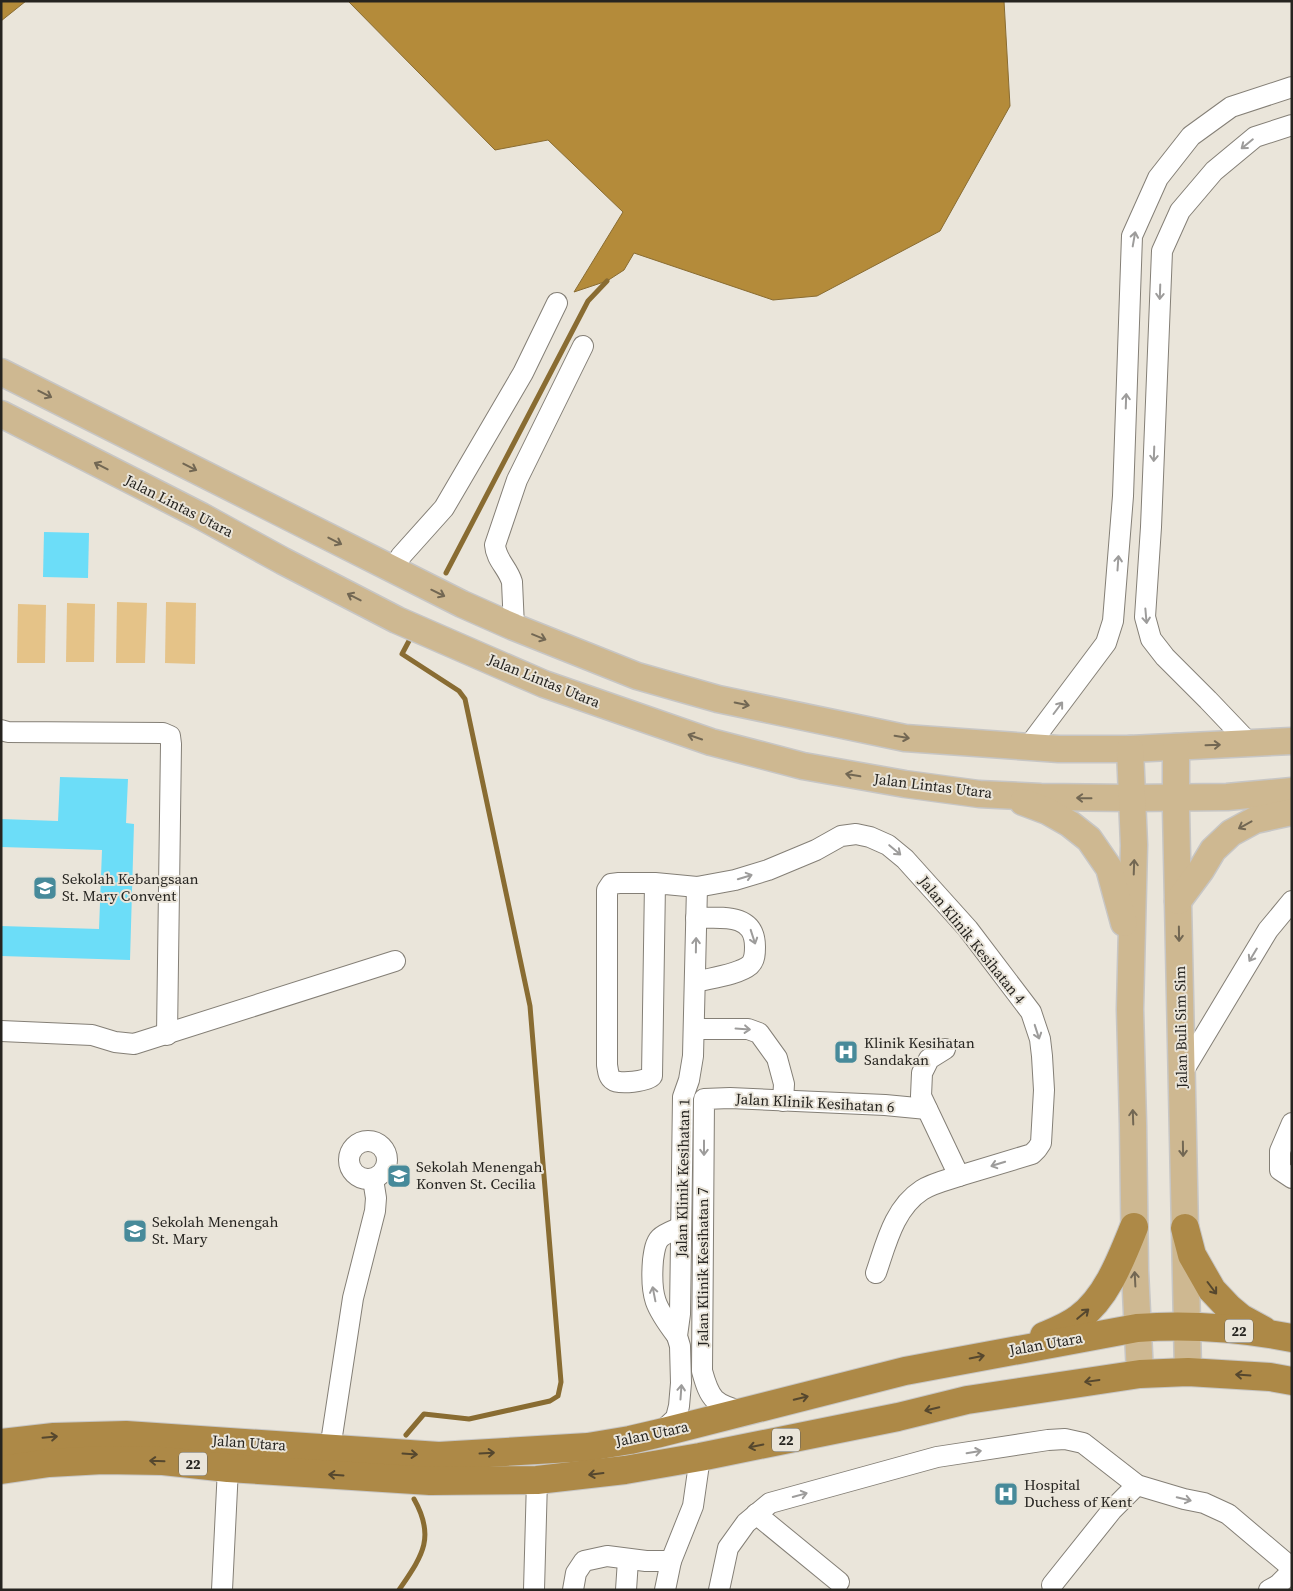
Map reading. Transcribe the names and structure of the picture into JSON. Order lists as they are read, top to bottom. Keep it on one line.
{"streets":{"highway":["22","Jalan Utara"],"main road":["Jalan Lintas Utara","Jalan Buli Sim Sim"],"street":["Jalan Klinik Kesihatan 4","Jalan Klinik Kesihatan 6","Jalan Klinik Kesihatan 1","Jalan Klinik Kesihatan 7"]},"crossings":[["Jalan Lintas Utara","Jalan Buli Sim Sim"],["Jalan Klinik Kesihatan 4","Jalan Klinik Kesihatan 1"],["Jalan Buli Sim Sim","Jalan Utara"],["Jalan Klinik Kesihatan 6","Jalan Klinik Kesihatan 7"],["Jalan Klinik Kesihatan 1","Jalan Utara"],["Jalan Klinik Kesihatan 7","Jalan Utara"]],"places":{"school or university":["Sekolah Kebangsaan St. Mary Convent","Sekolah Menengah Konven St. Cecilia","Sekolah Menengah St. Mary"],"hospital":["Klinik Kesihatan Sandakan","Hospital Duchess of Kent"]}}
